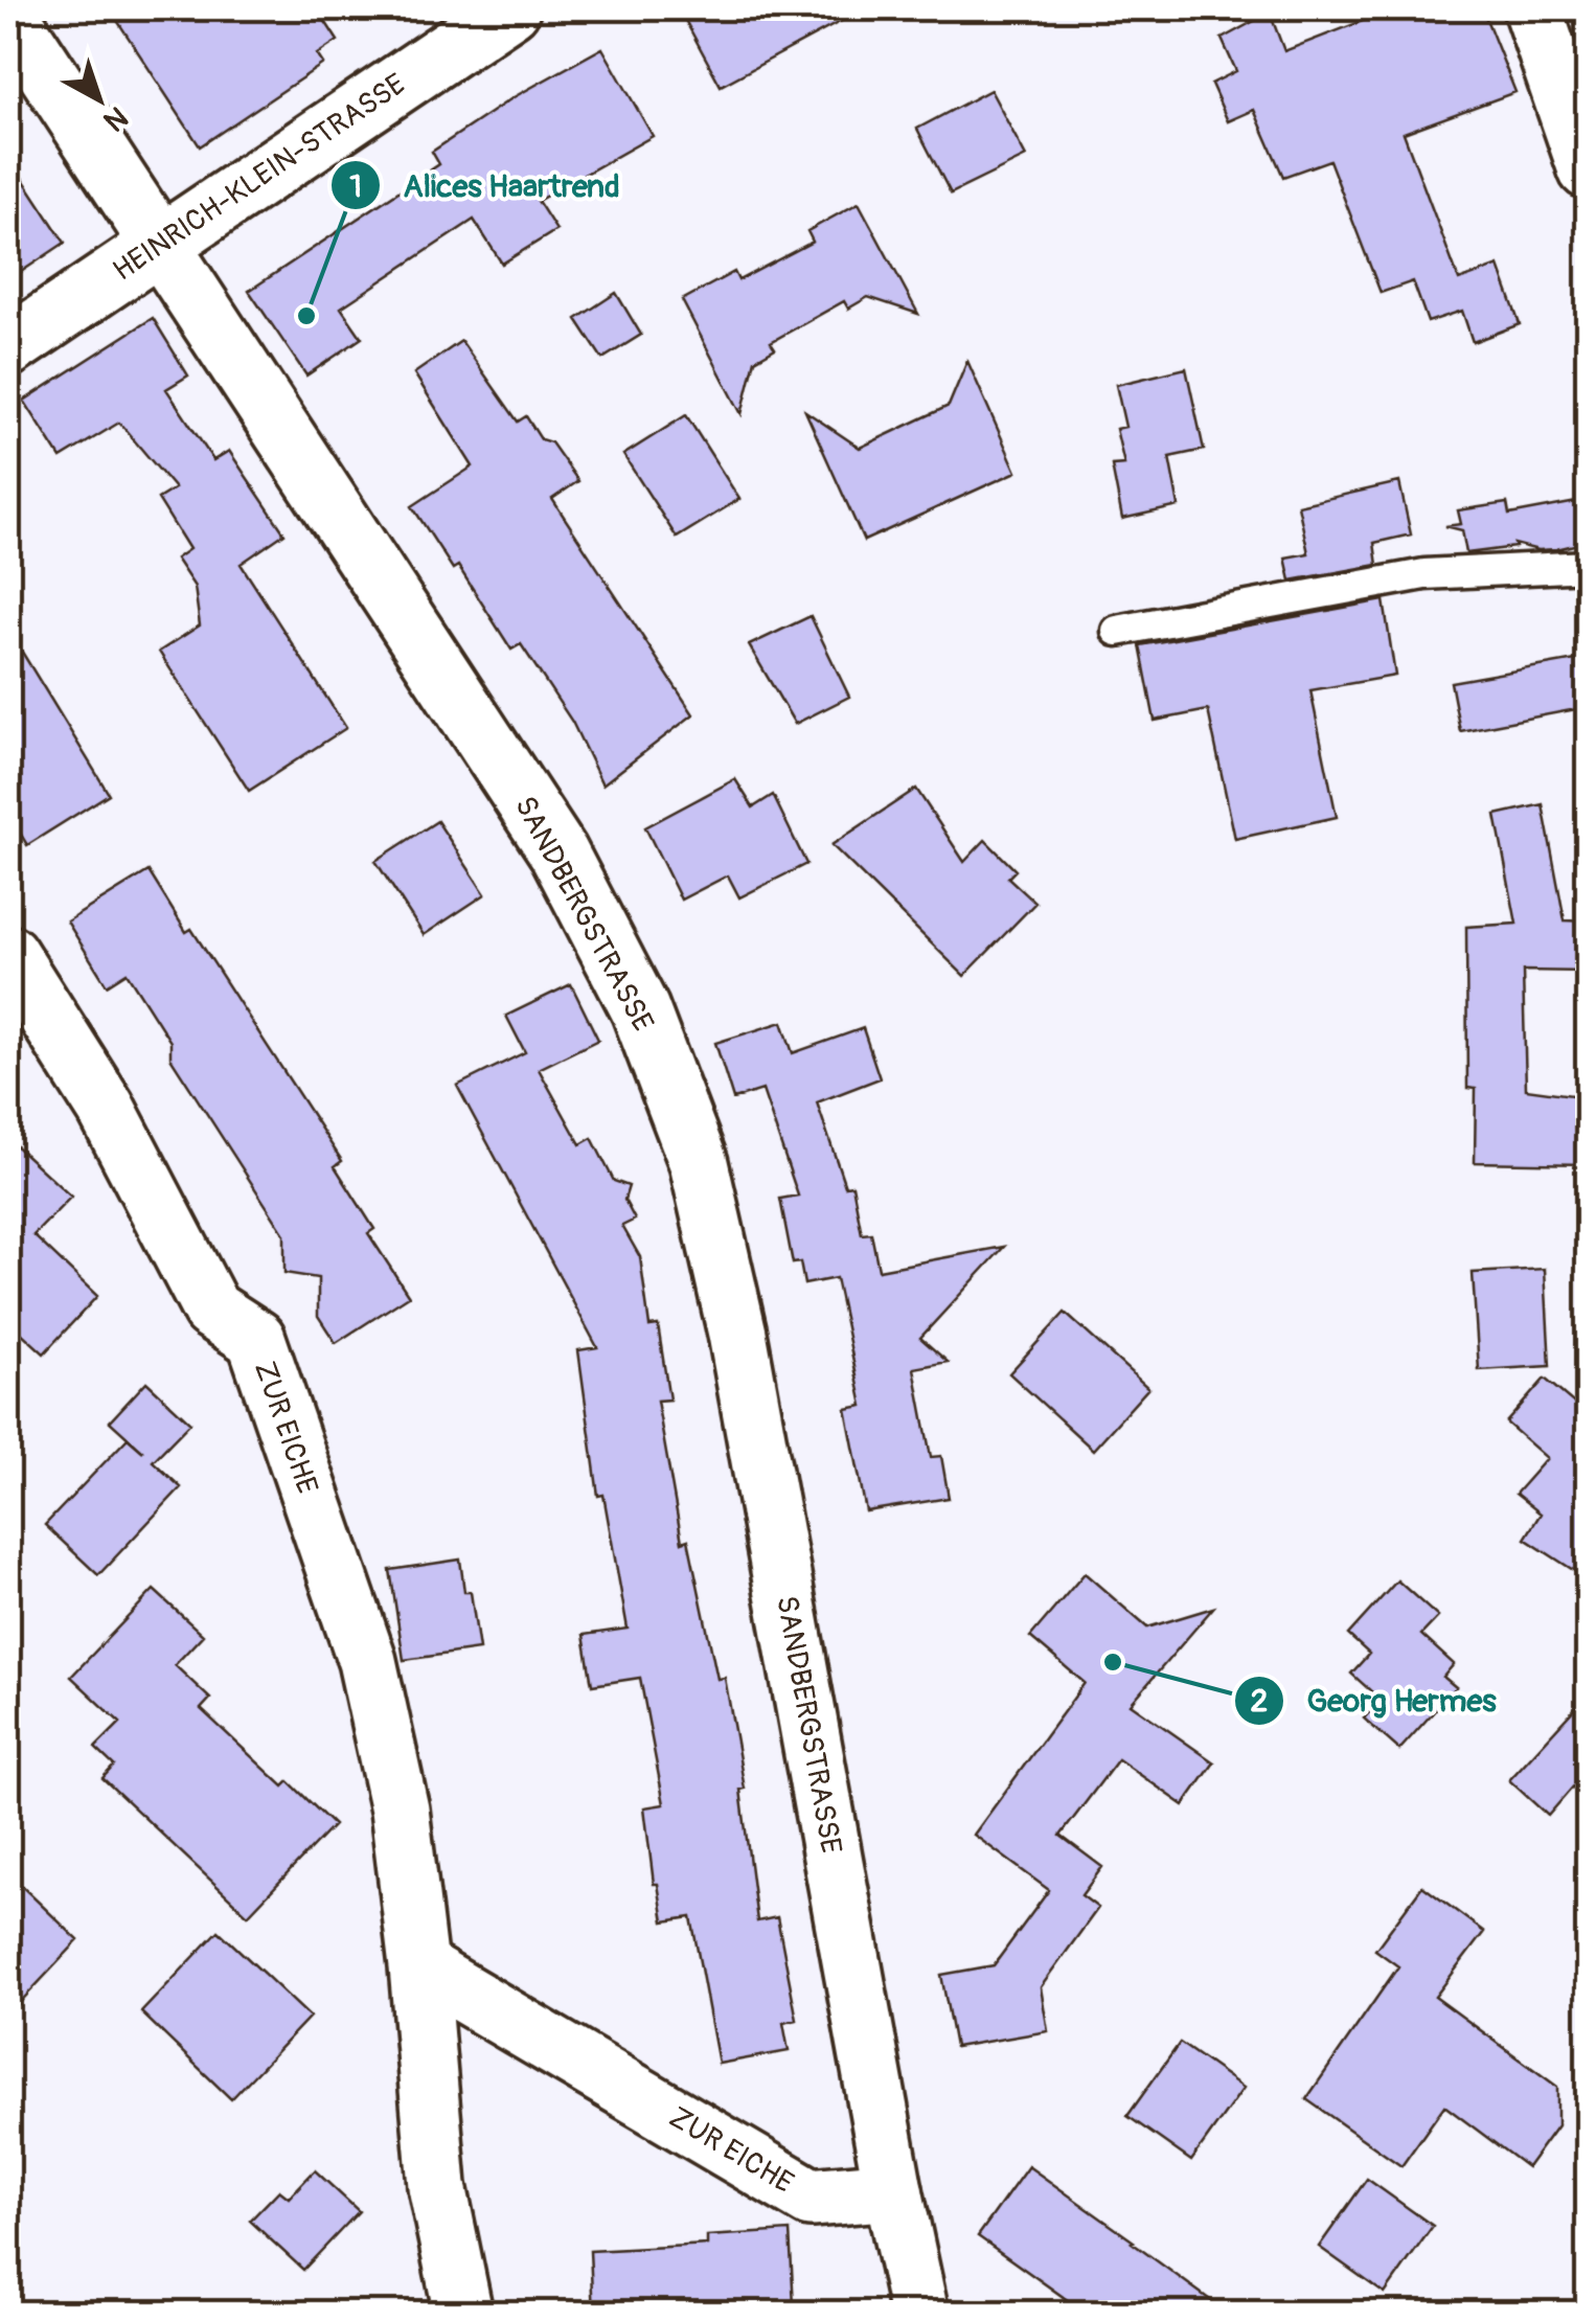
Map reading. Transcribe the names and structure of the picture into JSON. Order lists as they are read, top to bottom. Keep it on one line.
{"streets":{"street":["HEINRICH-KLEIN-STRASSE","SANDBERGSTRASSE","ZUR EICHE"]},"crossings":[["HEINRICH-KLEIN-STRASSE","SANDBERGSTRASSE"],["SANDBERGSTRASSE","ZUR EICHE"]],"places":["Alices Haartrend","Georg Hermes"],"north":"bottom right"}
